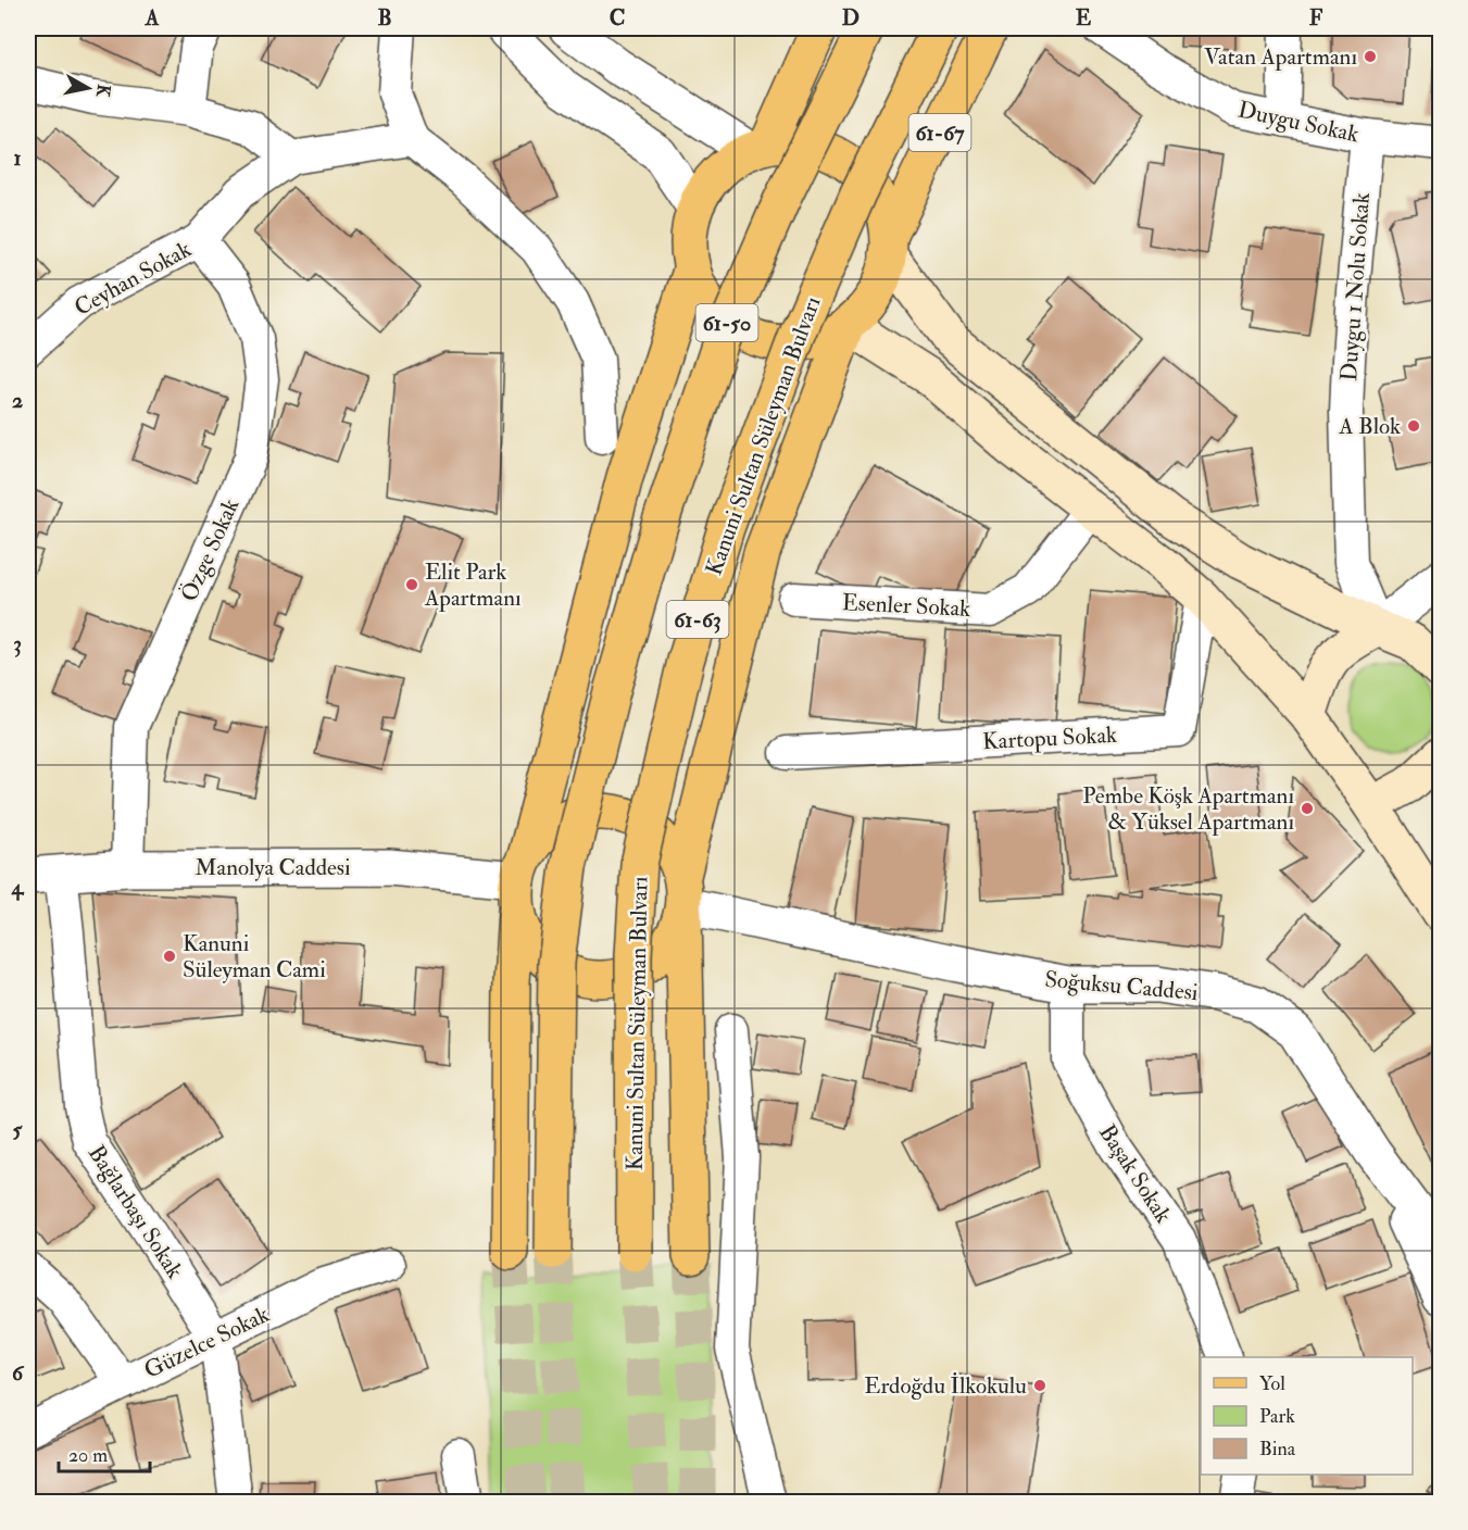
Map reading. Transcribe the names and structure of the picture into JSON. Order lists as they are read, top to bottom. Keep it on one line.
{"streets":{"main road":["61-67","61-50","Kanuni Sultan Süleyman Bulvarı","61-63"],"street":["Duygu Sokak","Ceyhan Sokak","Duygu 1 Nolu Sokak","Özge Sokak","Esenler Sokak","Kartopu Sokak","Manolya Caddesi","Soğuksu Caddesi","Başak Sokak","Bağlarbaşı Sokak","Güzelce Sokak"]},"crossings":[["Duygu Sokak","Duygu 1 Nolu Sokak"],["61-67","61-50"],["61-67","61-63"],["Ceyhan Sokak","Özge Sokak"],["61-50","61-63"],["Özge Sokak","Manolya Caddesi"],["61-63","Manolya Caddesi"],["61-63","Soğuksu Caddesi"],["Manolya Caddesi","Soğuksu Caddesi"],["Manolya Caddesi","Bağlarbaşı Sokak"],["Soğuksu Caddesi","Başak Sokak"],["Bağlarbaşı Sokak","Güzelce Sokak"]],"places":["Vatan Apartmanı","A Blok","Elit Park Apartmanı","Pembe Köşk Apartmanı & Yüksel Apartmanı","Kanuni Süleyman Cami","Erdoğdu İlkokulu"],"legend":["Yol","Park","Bina"],"scale_bar":"20 m","north":"right","grid":{"columns":["A","B","C","D","E","F"],"rows":["1","2","3","4","5","6"]}}
